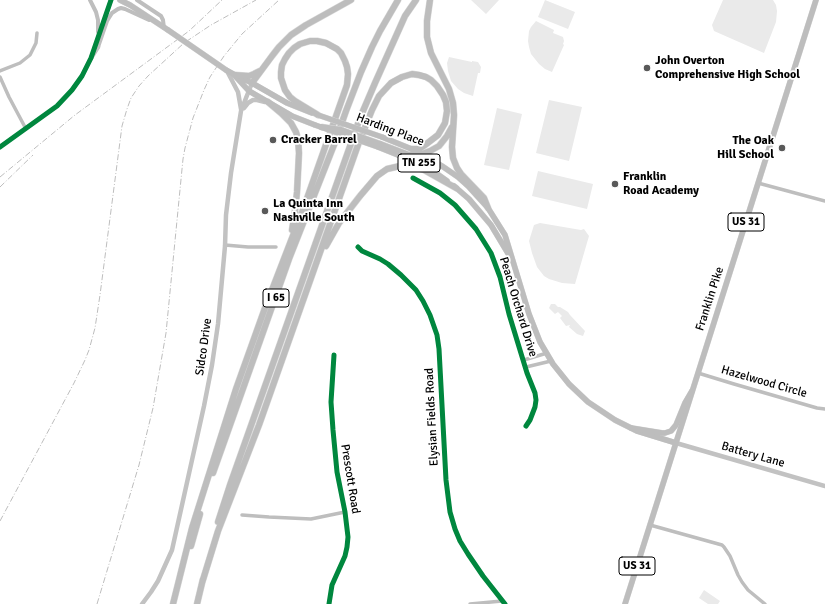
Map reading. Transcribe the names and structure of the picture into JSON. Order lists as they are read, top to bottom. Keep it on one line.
{"streets":{"highway":["I 65"],"main road":["Harding Place","TN 255","US 31","Franklin Pike","Sidco Drive","Battery Lane"],"street":["Peach Orchard Drive","Hazelwood Circle","Elysian Fields Road","Prescott Road"]},"crossings":[["Harding Place","Franklin Pike"],["Harding Place","Sidco Drive"],["Harding Place","Battery Lane"],["Franklin Pike","Hazelwood Circle"],["Franklin Pike","Battery Lane"]],"places":["John Overton Comprehensive High School","Cracker Barrel","The Oak Hill School","Franklin Road Academy","La Quinta Inn Nashville South"]}
